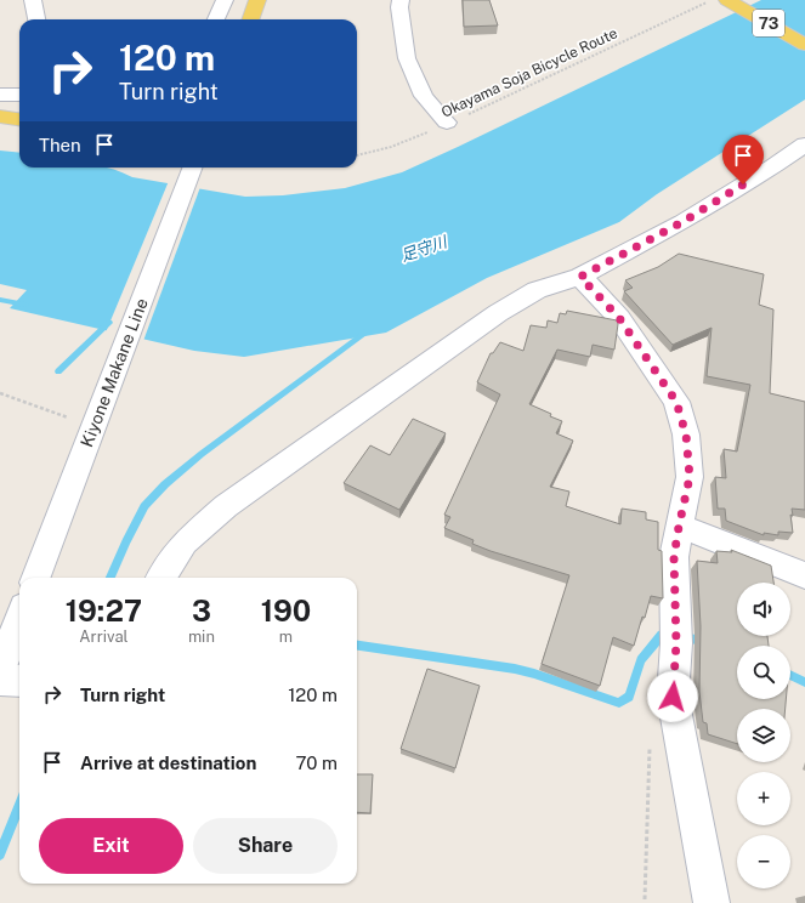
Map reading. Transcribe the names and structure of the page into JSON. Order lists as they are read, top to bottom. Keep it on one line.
{"streets":{"main road":["73"],"street":["Kiyone Makane Line"],"path":["Okayama Soja Bicycle Route"]},"water":["足守川"],"page":{"turn":["120 m","Turn right"],"then":"Then","eta":["19:27","Arrival","3","min","190","m"],"map_buttons":["+","−"],"list":[{"name":"Turn right","value":"120 m"},{"name":"Arrive at destination","value":"70 m"}],"buttons":["Exit","Share"]}}
